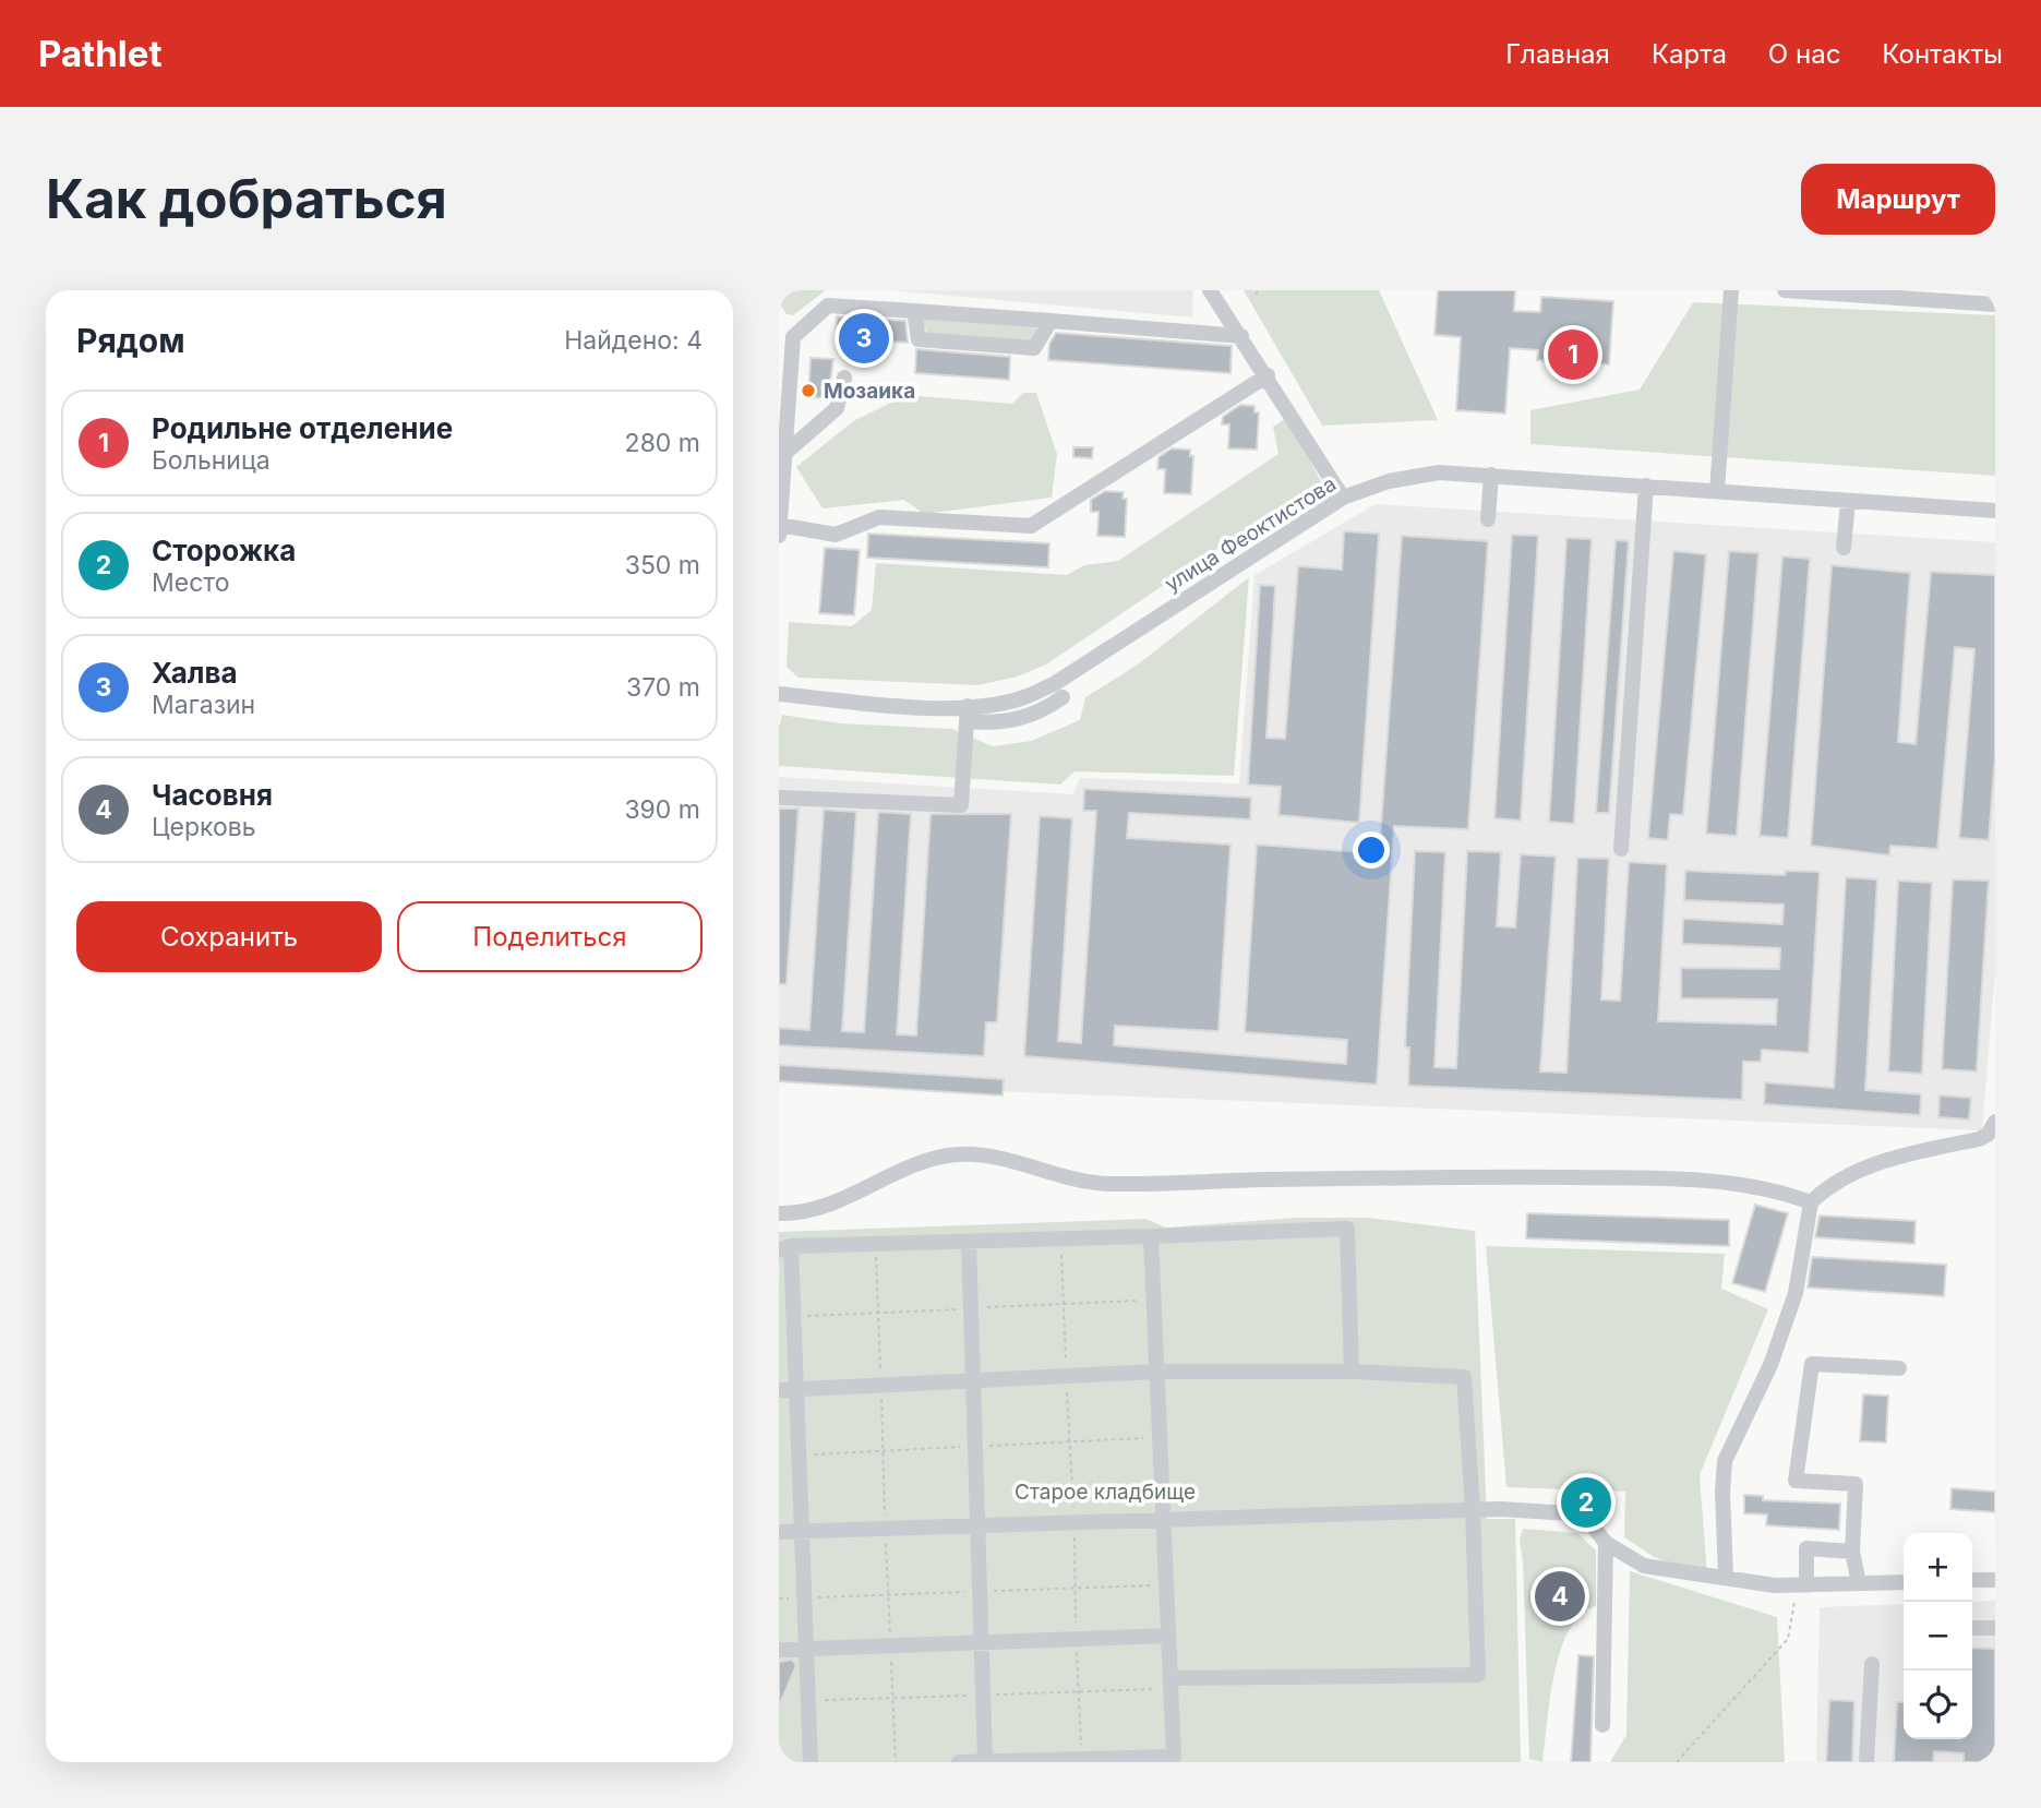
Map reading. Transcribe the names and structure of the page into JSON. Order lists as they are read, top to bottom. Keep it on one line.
{"streets":{"street":["улица Феоктистова"]},"parks":["Старое кладбище"],"places":["Мозаика"],"page":{"header":"Pathlet","nav":["Главная","Карта","О нас","Контакты"],"buttons":["Маршрут",["Сохранить","Поделиться"]],"title":"Как добраться","heading":["Рядом","Найдено: 4"],"pins":["3","1","2","4"],"list":[{"mark":"1","name":"Родильне отделение","note":"Больница","value":"280 m"},{"mark":"2","name":"Сторожка","note":"Место","value":"350 m"},{"mark":"3","name":"Халва","note":"Магазин","value":"370 m"},{"mark":"4","name":"Часовня","note":"Церковь","value":"390 m"}],"map_buttons":["+","−"]}}
